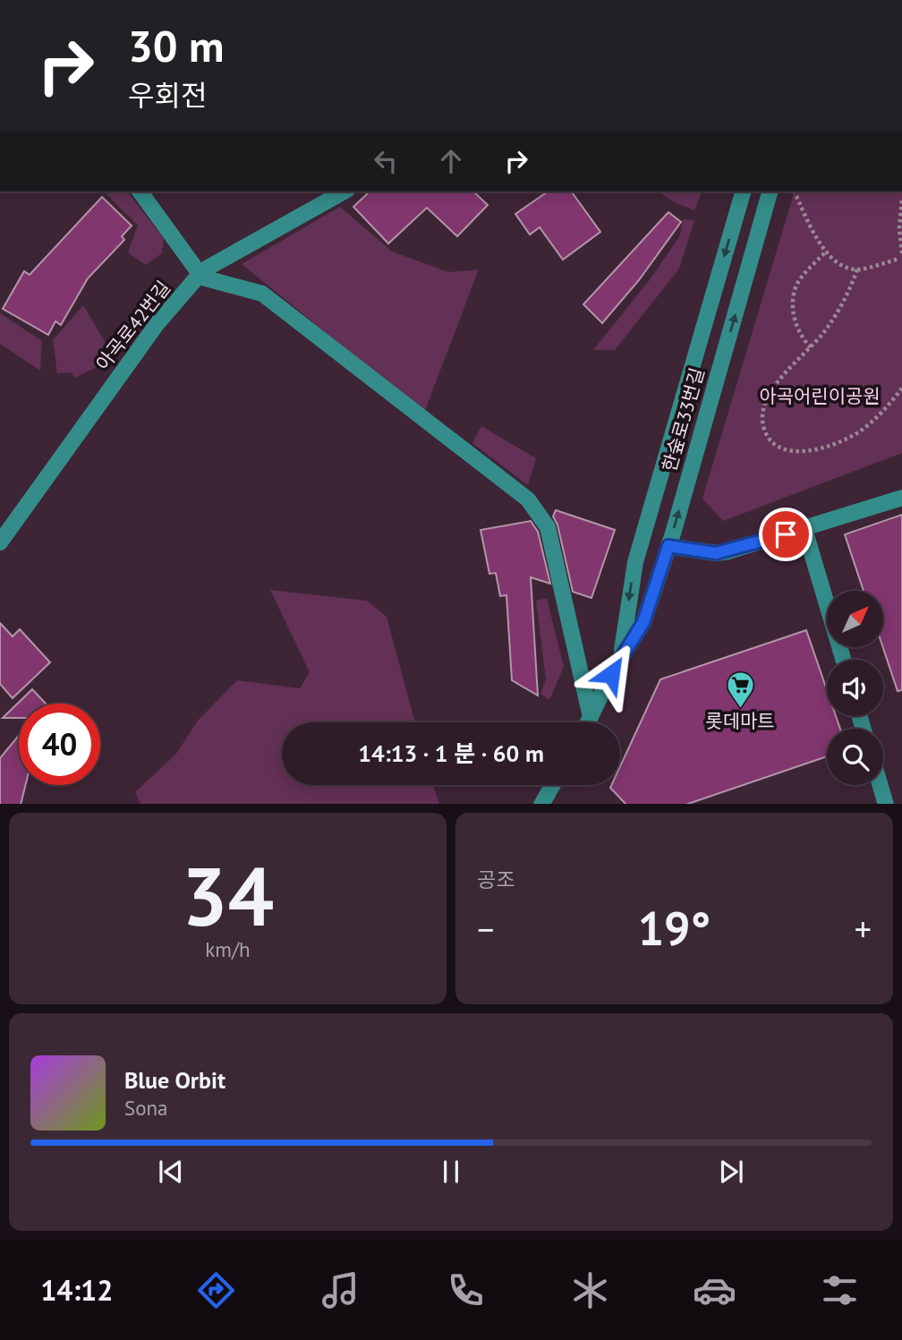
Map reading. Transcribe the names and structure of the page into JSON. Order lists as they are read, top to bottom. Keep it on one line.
{"streets":{"street":["아곡로42번길","한숲로33번길"]},"parks":["아곡어린이공원"],"places":{"supermarket":["롯데마트"]},"north":"top right","page":{"turn":["30 m","우회전"],"limit":"40","trip":"14:13 · 1 분 · 60 m","tile":[["34","km/h"],"공조"],"heat":["−","19°","+"],"song":["Blue Orbit","Sona"],"tabs":"14:12"}}
